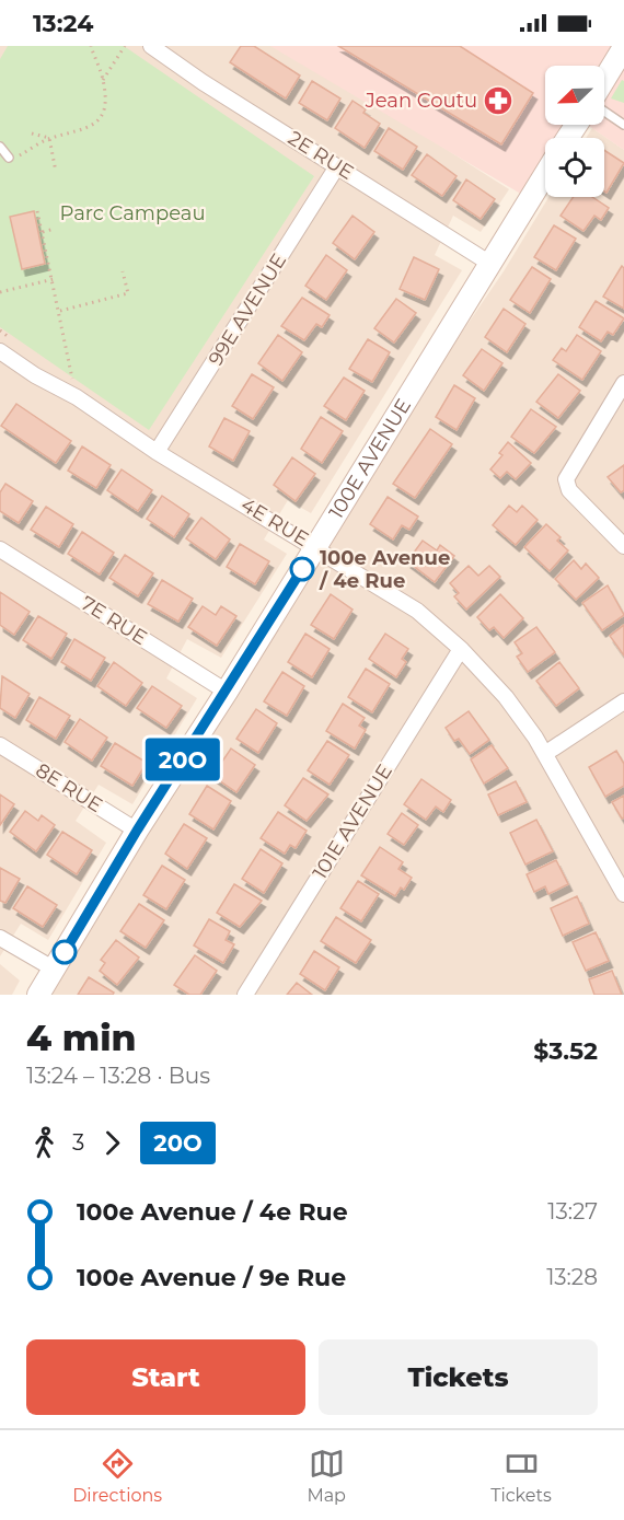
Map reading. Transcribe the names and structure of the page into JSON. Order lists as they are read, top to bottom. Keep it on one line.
{"streets":{"street":["2E RUE","99E AVENUE","100E AVENUE","4E RUE","7E RUE","8E RUE","101E AVENUE"]},"crossings":[["2E RUE","99E AVENUE"],["2E RUE","100E AVENUE"],["99E AVENUE","4E RUE"],["100E AVENUE","4E RUE"],["100E AVENUE","7E RUE"],["100E AVENUE","8E RUE"],["4E RUE","101E AVENUE"]],"parks":["Parc Campeau"],"places":{"pharmacy":["Jean Coutu"],"other":["100e Avenue / 4e Rue"]},"lines":["bus line 20O"],"north":"bottom left","page":{"status":"13:24","on_map":"20O","heading":["4 min","13:24 – 13:28 · Bus","$3.52"],"legs":["3","20O"],"list":[{"name":"100e Avenue / 4e Rue","value":"13:27"},{"name":"100e Avenue / 9e Rue","value":"13:28"}],"buttons":["Start","Tickets"],"tabs":["Directions","Map","Tickets"]}}
